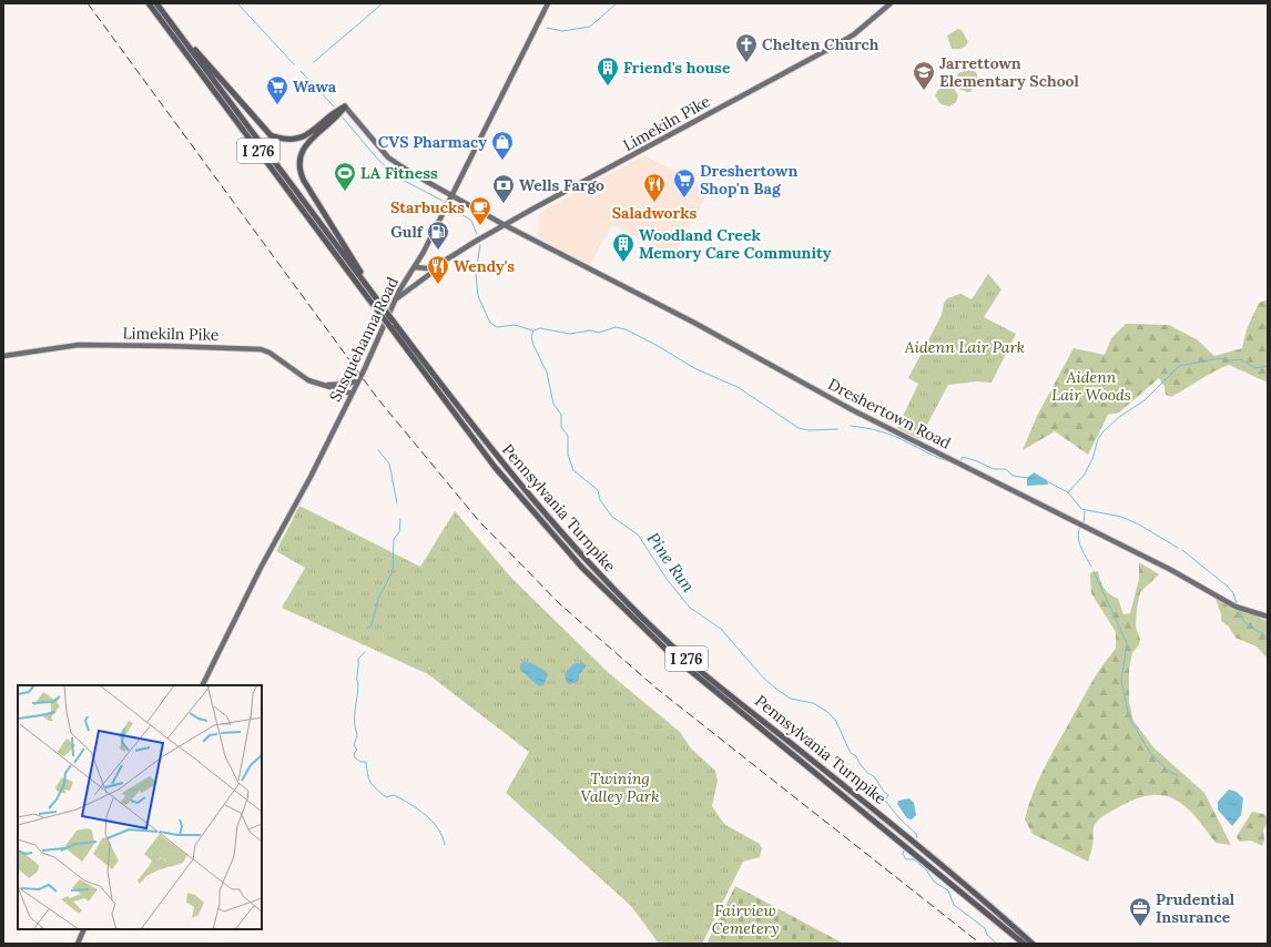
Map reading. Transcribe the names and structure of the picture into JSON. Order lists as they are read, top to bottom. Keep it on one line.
{"streets":{"highway":["I 276","Pennsylvania Turnpike"],"main road":["Limekiln Pike","Susquehanna Road","Dreshertown Road"]},"crossings":[["Limekiln Pike","Susquehanna Road"],["Limekiln Pike","Dreshertown Road"],["Susquehanna Road","Dreshertown Road"]],"water":["Pine Run"],"parks":["Aidenn Lair Park","Aidenn Lair Woods","Twining Valley Park","Fairview Cemetery"],"places":{"church":["Chelten Church"],"building":["Friend's house","Woodland Creek Memory Care Community"],"school or university":["Jarrettown Elementary School"],"supermarket":["Wawa","Dreshertown Shop'n Bag"],"shop":["CVS Pharmacy"],"sports":["LA Fitness"],"restaurant":["Saladworks","Wendy's"],"bank":["Wells Fargo"],"cafe":["Starbucks"],"fuel station":["Gulf"],"office":["Prudential Insurance"]}}
